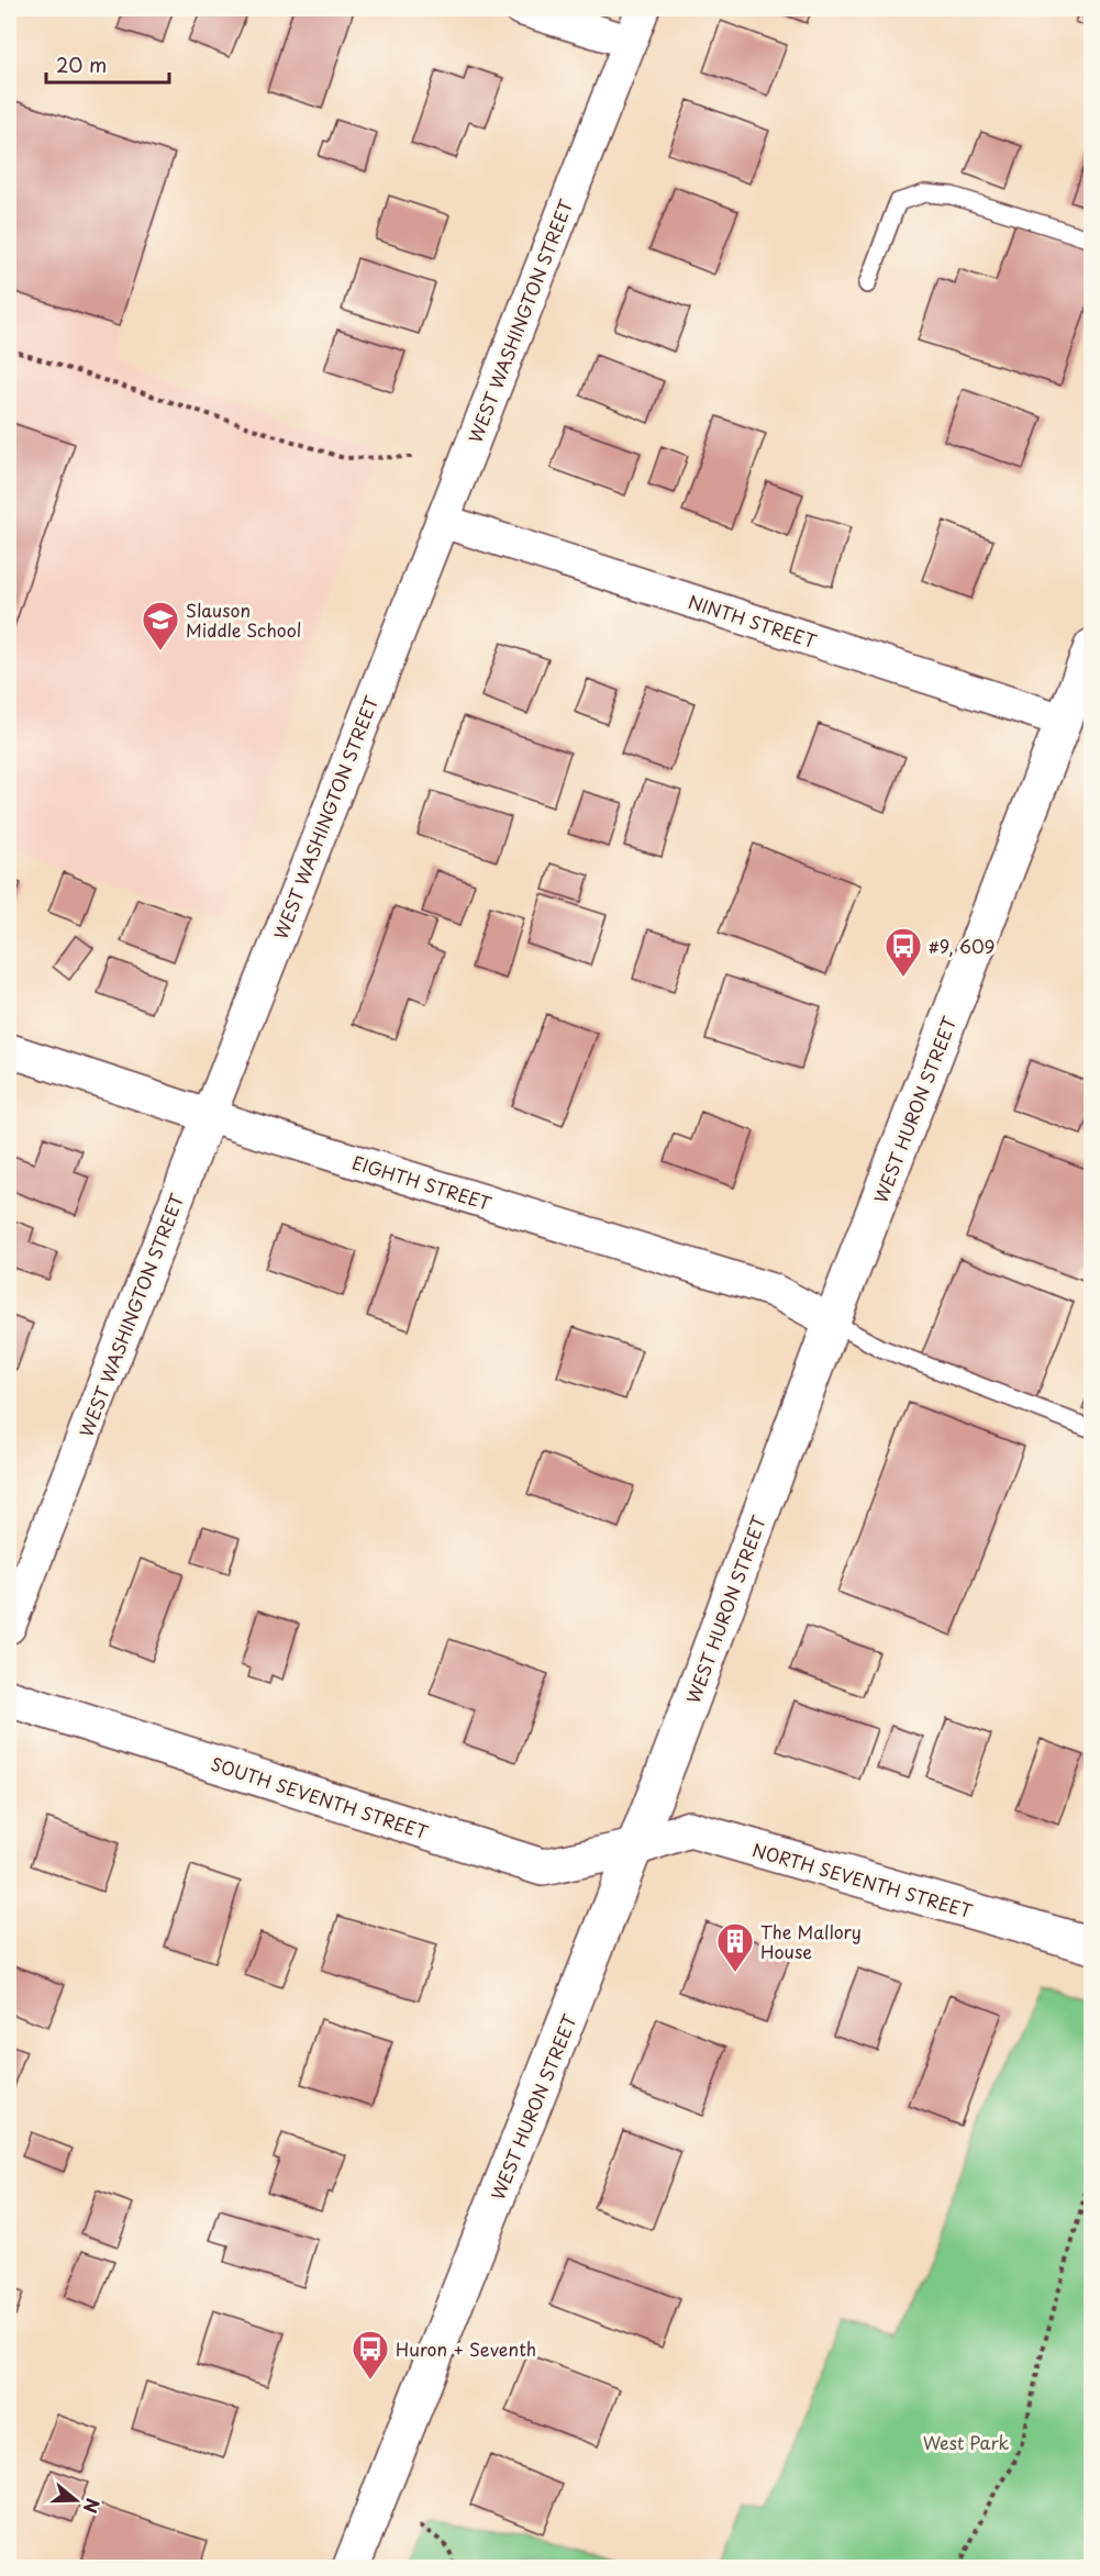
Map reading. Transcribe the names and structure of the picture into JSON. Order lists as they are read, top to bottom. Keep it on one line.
{"streets":{"main road":["WEST HURON STREET","SOUTH SEVENTH STREET","NORTH SEVENTH STREET"],"street":["WEST WASHINGTON STREET","NINTH STREET","EIGHTH STREET"]},"crossings":[["WEST WASHINGTON STREET","NINTH STREET"],["WEST WASHINGTON STREET","EIGHTH STREET"],["NINTH STREET","WEST HURON STREET"],["WEST HURON STREET","EIGHTH STREET"],["WEST HURON STREET","SOUTH SEVENTH STREET"],["WEST HURON STREET","NORTH SEVENTH STREET"],["SOUTH SEVENTH STREET","NORTH SEVENTH STREET"]],"parks":["West Park"],"places":{"school or university":["Slauson Middle School"],"bus stop":["#9, 609","Huron + Seventh"],"building":["The Mallory House"]},"scale_bar":"20 m","north":"right"}
